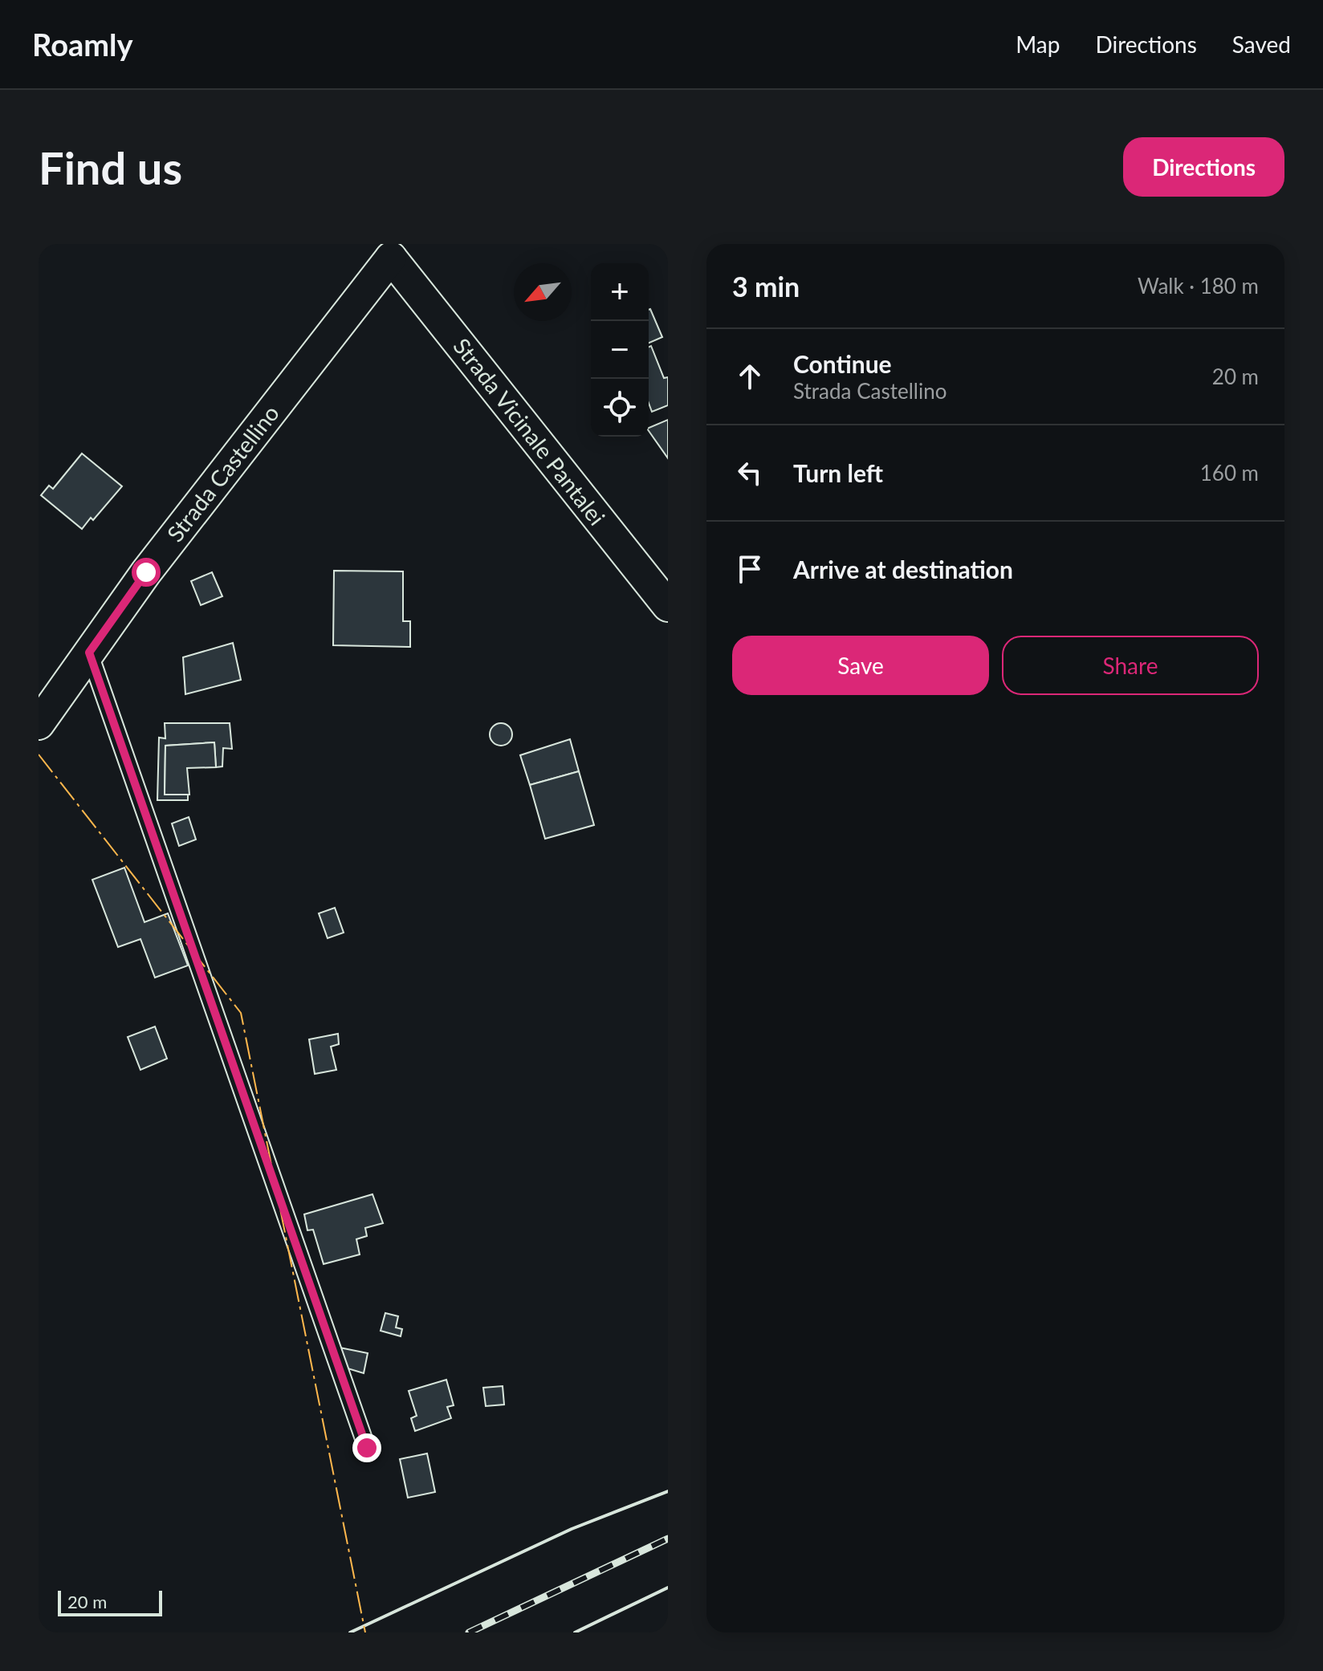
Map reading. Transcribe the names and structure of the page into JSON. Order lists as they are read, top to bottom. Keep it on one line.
{"streets":{"street":["Strada Vicinale Pantalei","Strada Castellino"]},"crossings":[["Strada Vicinale Pantalei","Strada Castellino"]],"scale_bar":"20 m","north":"bottom left","page":{"header":"Roamly","nav":["Map","Directions","Saved"],"buttons":["Directions",["Save","Share"]],"title":"Find us","heading":["3 min","Walk · 180 m"],"map_buttons":["+","−"],"list":[["Continue","Strada Castellino","20 m"],["Turn left","160 m"],"Arrive at destination"],"scale":"20 m"}}
